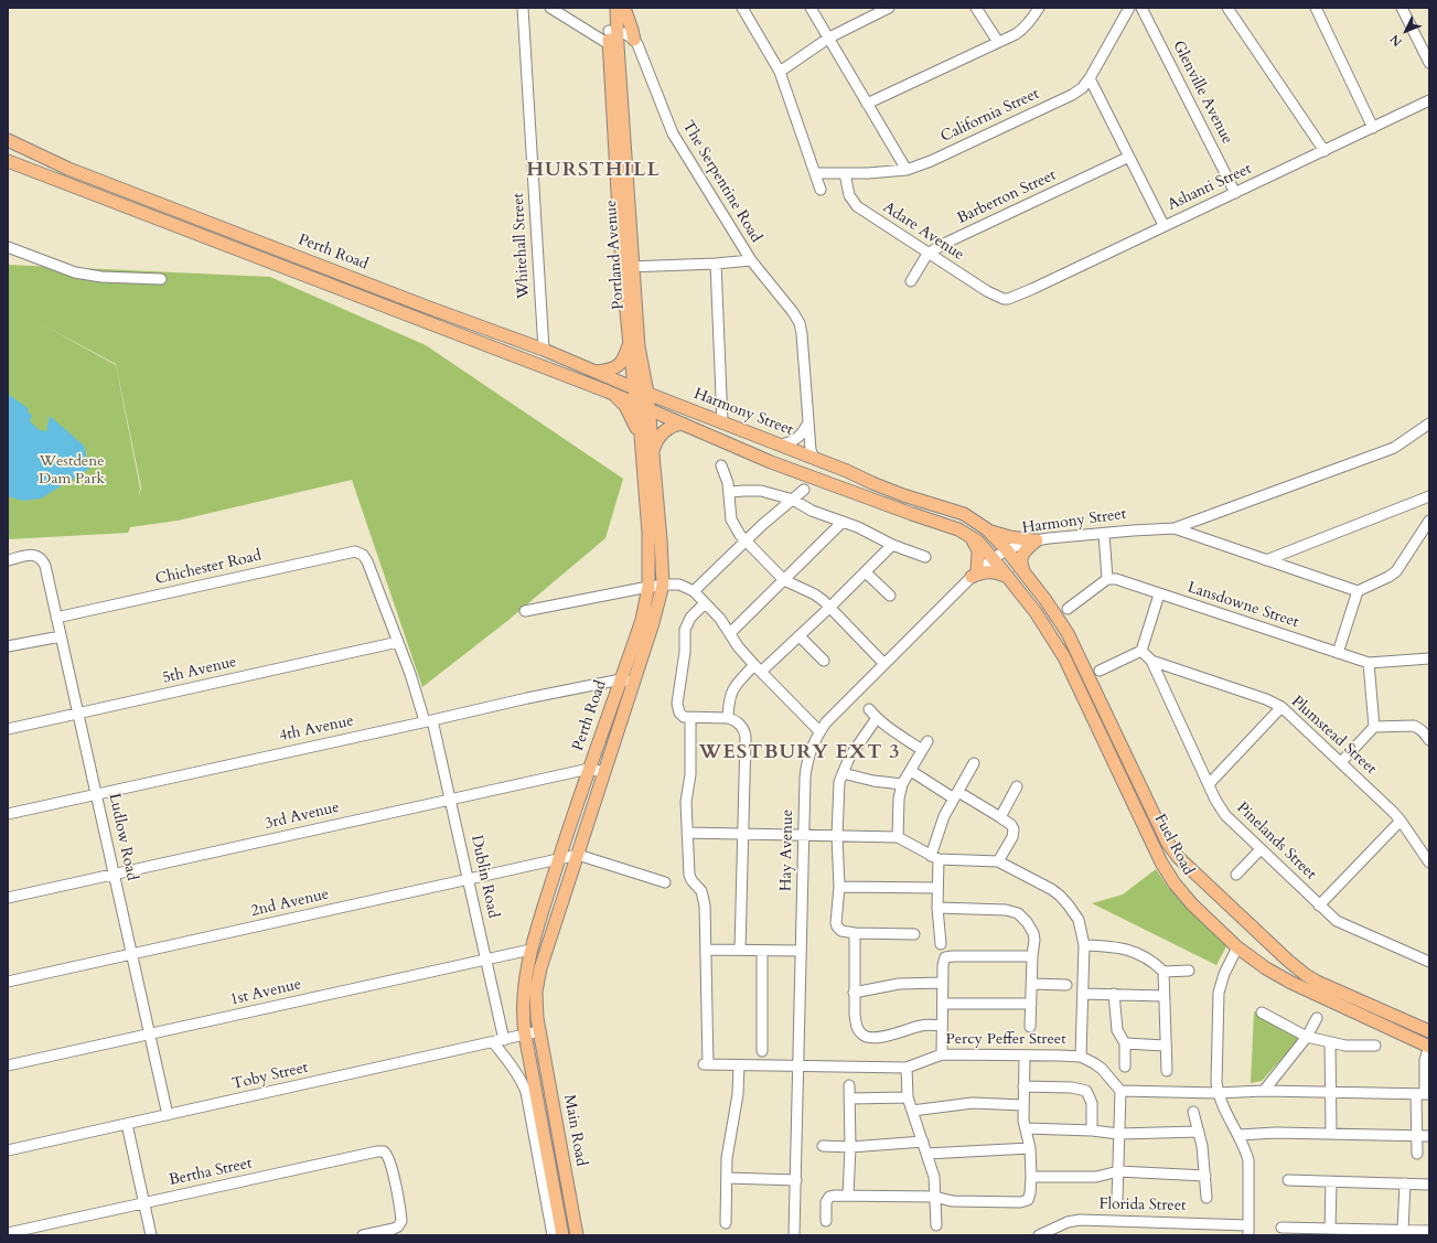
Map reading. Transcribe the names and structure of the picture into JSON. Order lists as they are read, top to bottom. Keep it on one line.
{"streets":{"main road":["Perth Road","Portland Avenue","Harmony Street","Fuel Road","Main Road"],"street":["Glenville Avenue","California Street","The Serpentine Road","Ashanti Street","Barberton Street","Adare Avenue","Whitehall Street","Chichester Road","Lansdowne Street","5th Avenue","4th Avenue","Plumstead Street","3rd Avenue","Ludlow Road","Pinelands Street","Hay Avenue","Dublin Road","2nd Avenue","1st Avenue","Percy Peffer Street","Toby Street","Bertha Street","Florida Street"]},"crossings":[["Glenville Avenue","Ashanti Street"],["California Street","Adare Avenue"],["The Serpentine Road","Harmony Street"],["Ashanti Street","Adare Avenue"],["Barberton Street","Adare Avenue"],["Whitehall Street","Perth Road"],["Perth Road","Portland Avenue"],["Perth Road","Harmony Street"],["Perth Road","4th Avenue"],["Perth Road","3rd Avenue"],["Perth Road","2nd Avenue"],["Perth Road","1st Avenue"],["Perth Road","Toby Street"],["Perth Road","Main Road"],["Portland Avenue","Harmony Street"],["Harmony Street","Fuel Road"],["Harmony Street","Hay Avenue"],["Chichester Road","Ludlow Road"],["Chichester Road","Dublin Road"],["5th Avenue","Ludlow Road"],["5th Avenue","Dublin Road"],["4th Avenue","Ludlow Road"],["4th Avenue","Dublin Road"],["Plumstead Street","Pinelands Street"],["3rd Avenue","Ludlow Road"],["3rd Avenue","Dublin Road"],["Ludlow Road","2nd Avenue"],["Ludlow Road","1st Avenue"],["Ludlow Road","Toby Street"],["Fuel Road","Hay Avenue"],["Hay Avenue","Percy Peffer Street"],["Dublin Road","2nd Avenue"],["Dublin Road","1st Avenue"],["Dublin Road","Toby Street"],["Toby Street","Main Road"]],"districts":["HURSTHILL","WESTBURY EXT 3"],"parks":["Westdene Dam Park"],"north":"bottom left"}
